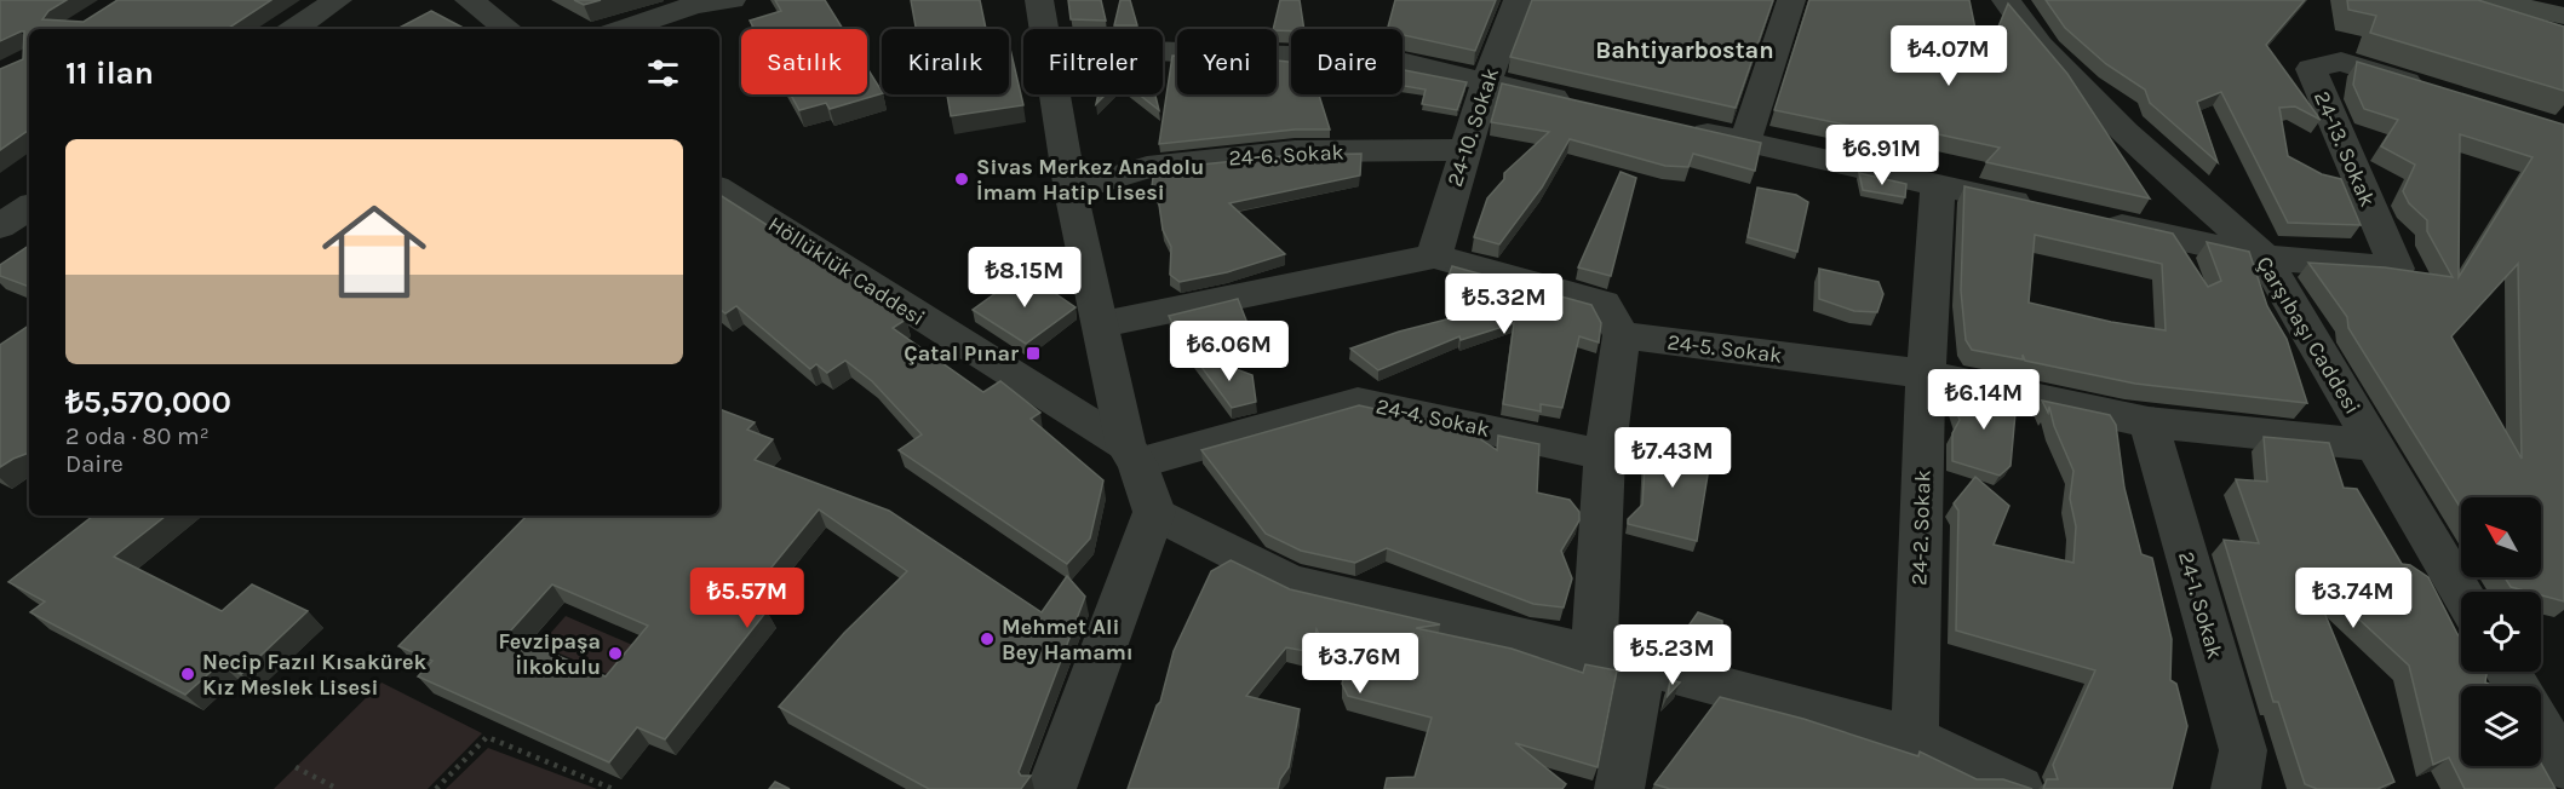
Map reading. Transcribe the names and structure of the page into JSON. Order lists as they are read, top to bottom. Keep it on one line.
{"streets":{"street":["24-10. Sokak","24-13. Sokak","24-6. Sokak","Höllüklük Caddesi","Çarşıbaşı Caddesi","24-5. Sokak","24-4. Sokak","24-2. Sokak","24-1. Sokak"]},"crossings":[["24-10. Sokak","24-6. Sokak"],["24-13. Sokak","Çarşıbaşı Caddesi"],["Höllüklük Caddesi","24-4. Sokak"],["Çarşıbaşı Caddesi","24-5. Sokak"],["24-5. Sokak","24-2. Sokak"],["24-5. Sokak","24-1. Sokak"]],"districts":["Bahtiyarbostan"],"places":{"other":["Sivas Merkez Anadolu İmam Hatip Lisesi","Mehmet Ali Bey Hamamı","Fevzipaşa İlkokulu","Necip Fazıl Kısakürek Kız Meslek Lisesi"],"transit":["Çatal Pınar"]},"north":"top left","page":{"price":["₺4.07M","₺6.91M","₺8.15M","₺5.32M","₺6.06M","₺6.14M","₺7.43M","₺5.57M","₺3.74M","₺5.23M","₺3.76M"],"chip":["Satılık","Kiralık","Filtreler","Yeni","Daire"],"heading":"11 ilan","list":[{"name":"₺5,570,000","note":"2 oda · 80 m² · Daire"}]}}
